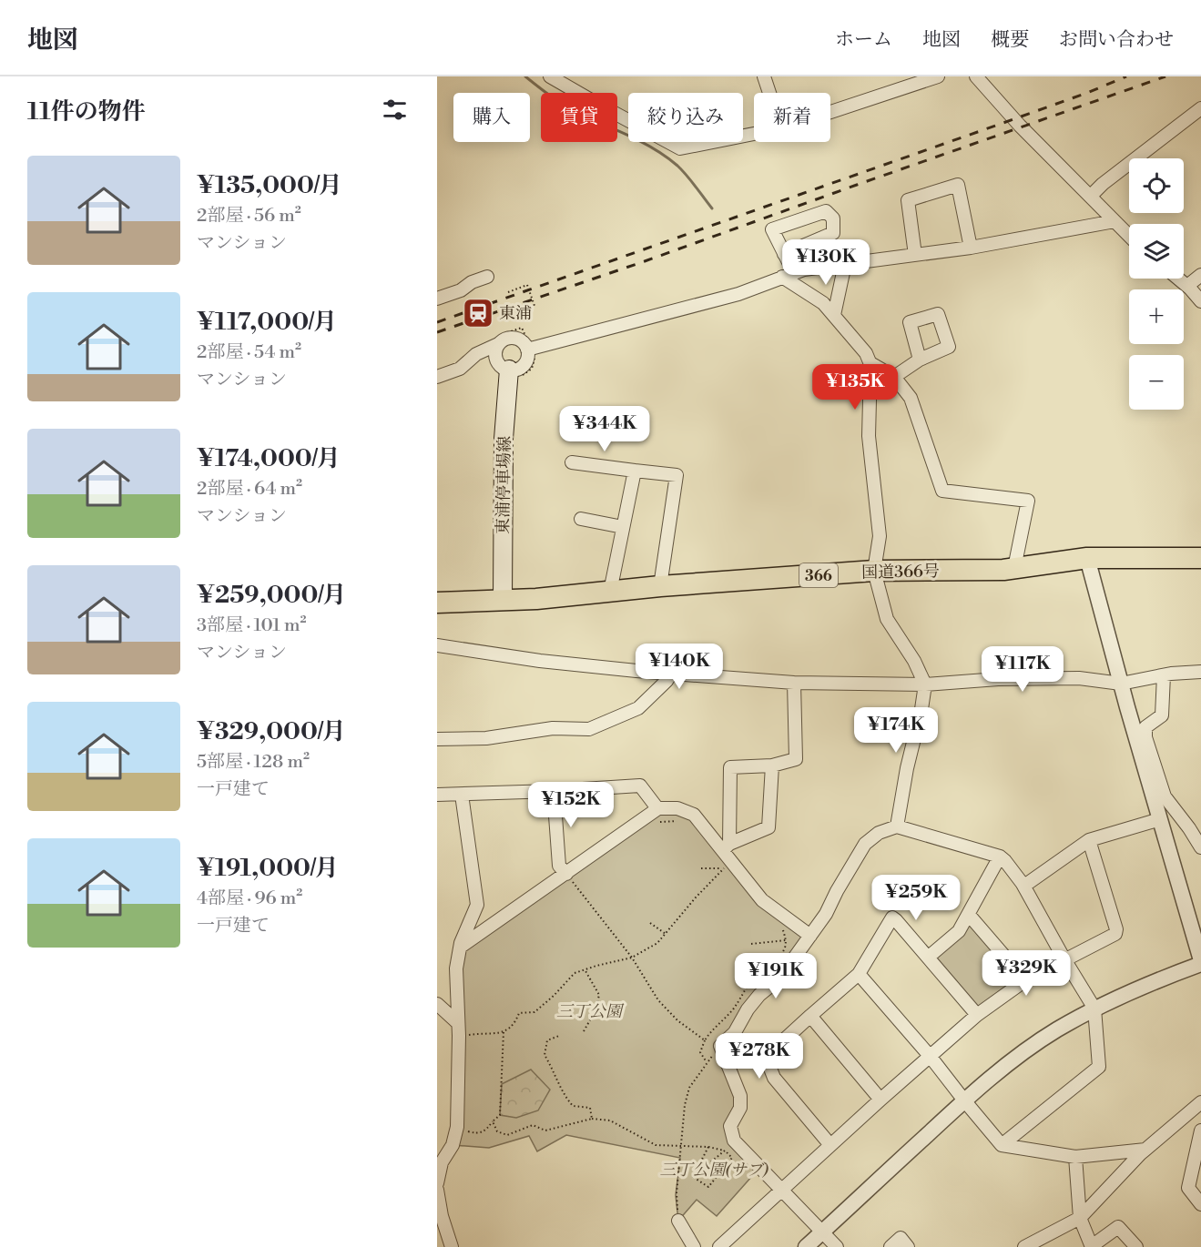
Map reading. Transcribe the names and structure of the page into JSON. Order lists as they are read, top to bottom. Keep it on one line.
{"streets":{"highway":["国道366号","366"],"main road":["東浦停車場線"]},"crossings":[["東浦停車場線","国道366号"]],"parks":["三丁公園","三丁公園(サブ)"],"places":{"station":["東浦"]},"page":{"header":"地図","nav":["ホーム","地図","概要","お問い合わせ"],"heading":"11件の物件","chip":["購入","賃貸","絞り込み","新着"],"list":[{"name":"¥135,000/月","note":"2部屋 · 56 m² · マンション"},{"name":"¥117,000/月","note":"2部屋 · 54 m² · マンション"},{"name":"¥174,000/月","note":"2部屋 · 64 m² · マンション"},{"name":"¥259,000/月","note":"3部屋 · 101 m² · マンション"},{"name":"¥329,000/月","note":"5部屋 · 128 m² · 一戸建て"},{"name":"¥191,000/月","note":"4部屋 · 96 m² · 一戸建て"}],"map_buttons":["+","−"],"price":["¥130K","¥135K","¥344K","¥140K","¥117K","¥174K","¥152K","¥259K","¥329K","¥191K","¥278K"]}}
